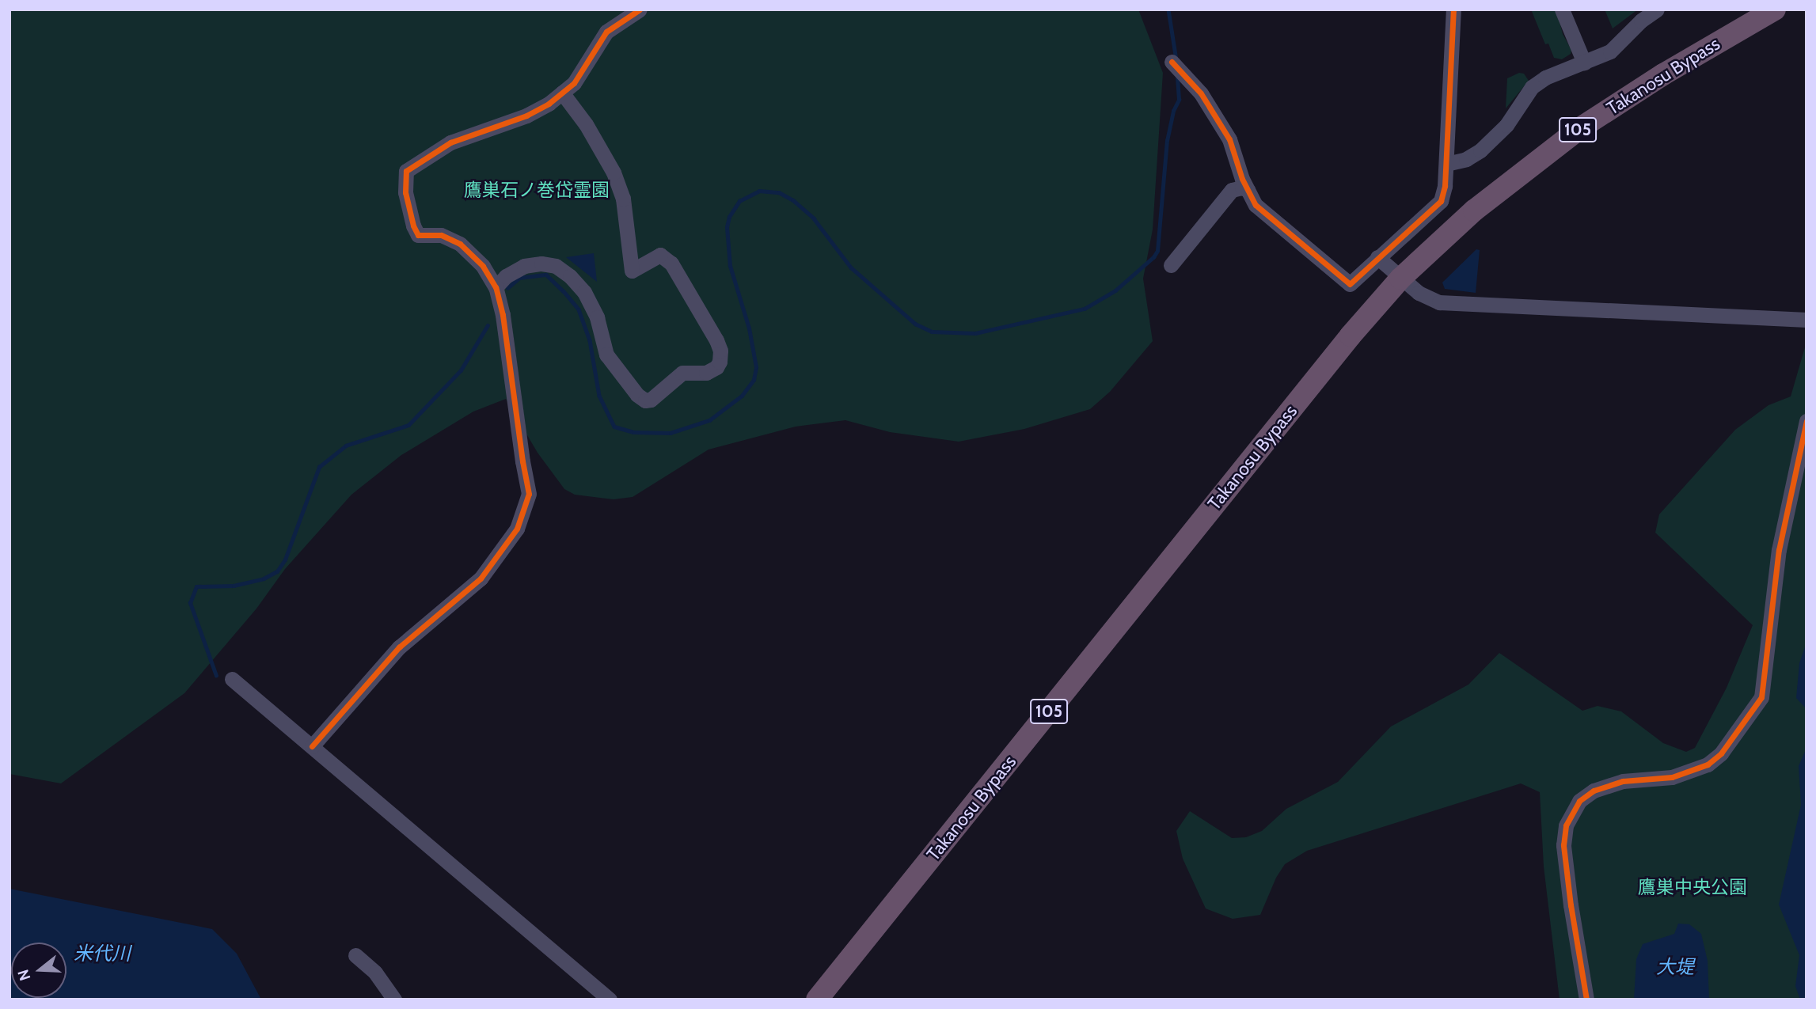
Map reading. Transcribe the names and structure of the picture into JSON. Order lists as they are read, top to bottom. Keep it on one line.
{"streets":{"highway":["Takanosu Bypass","105"]},"water":["米代川","大堤"],"parks":["鷹巣石ノ巻岱霊園","鷹巣中央公園"],"north":"left"}
